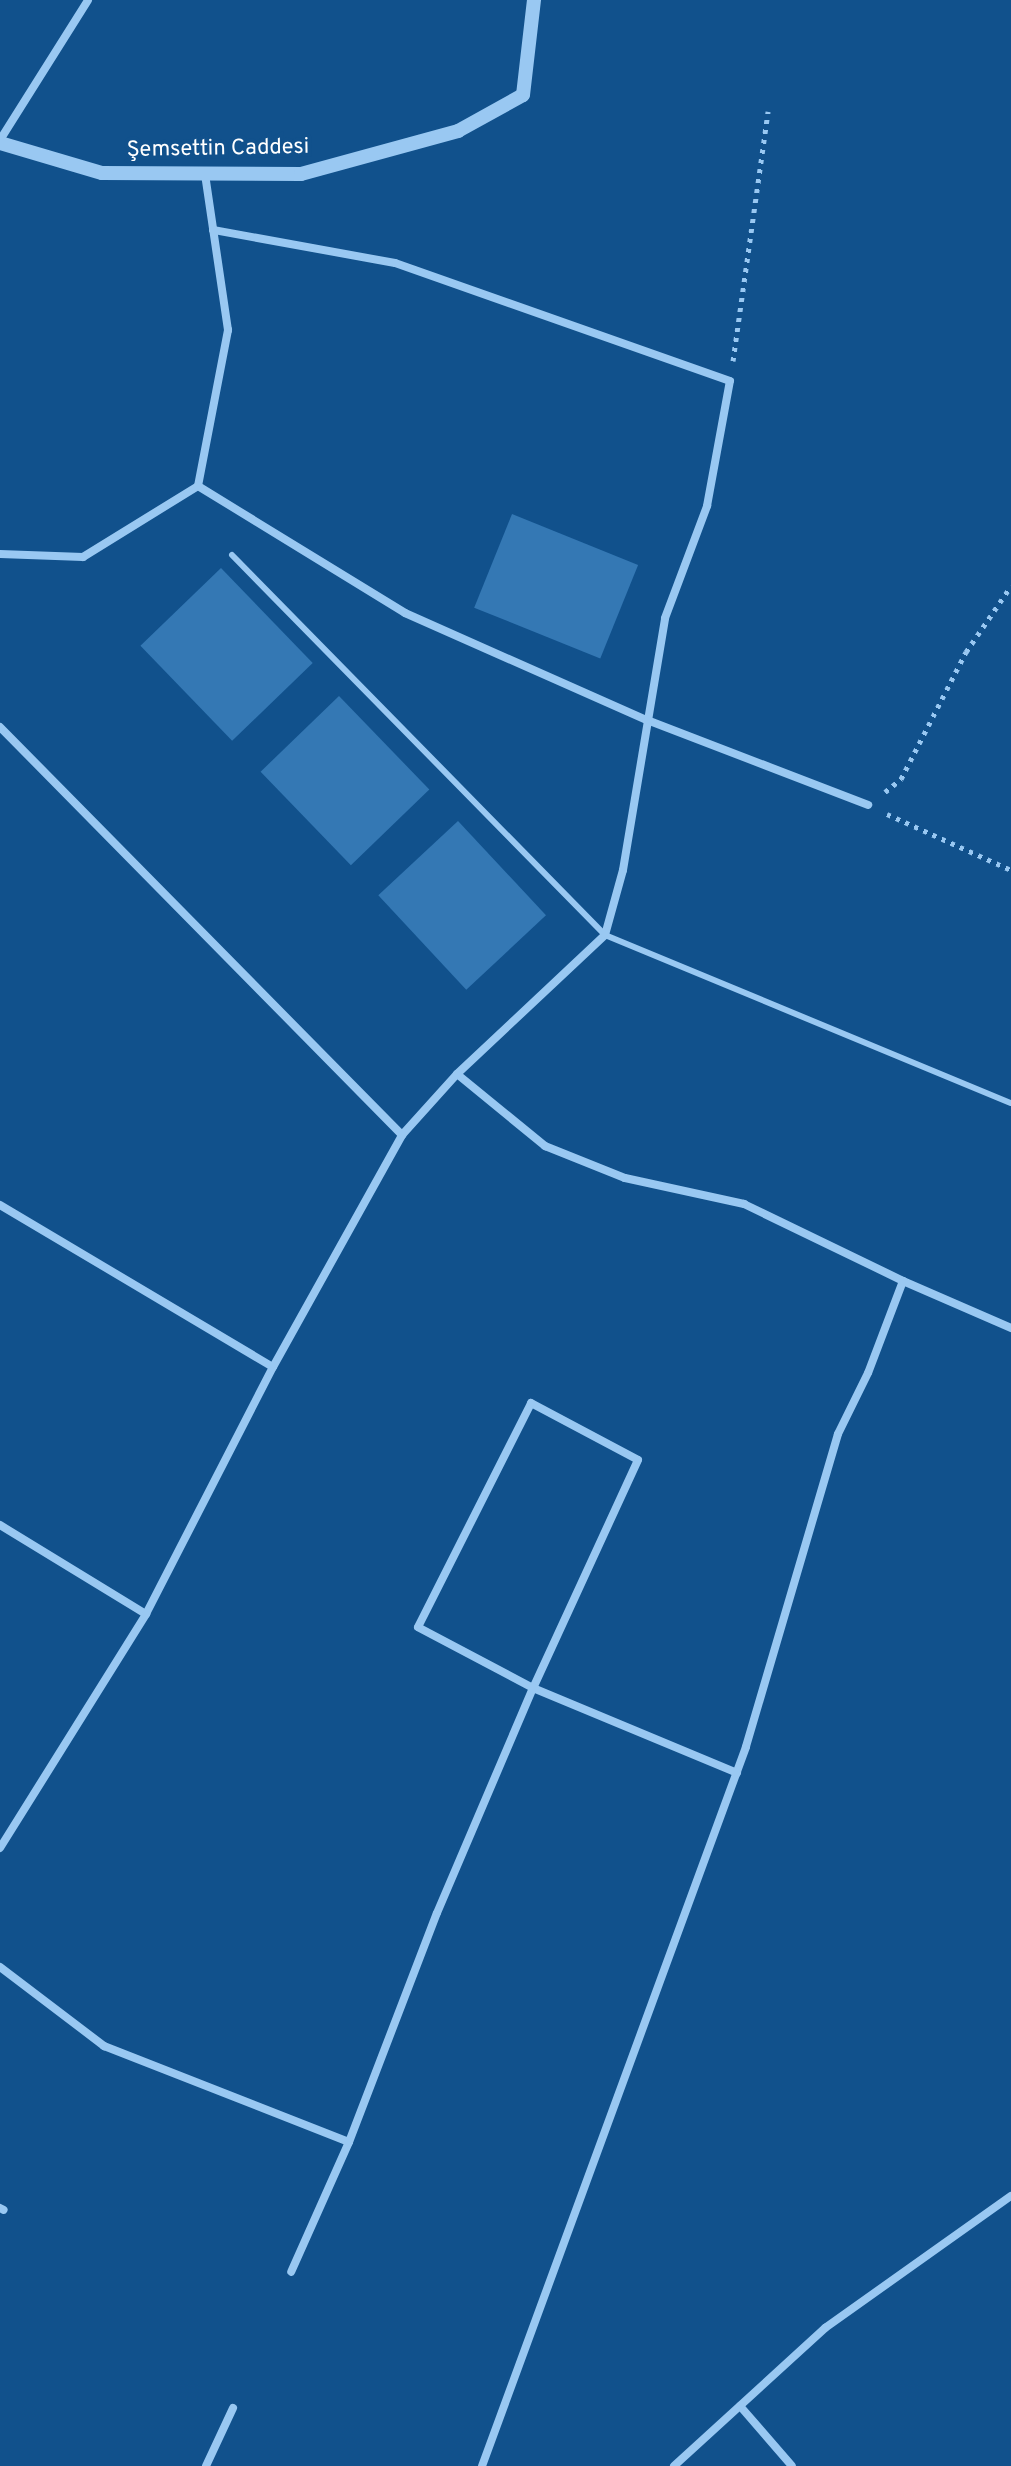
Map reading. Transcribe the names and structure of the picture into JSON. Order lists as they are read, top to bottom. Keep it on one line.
{"streets":{"street":["Şemsettin Caddesi"]}}
